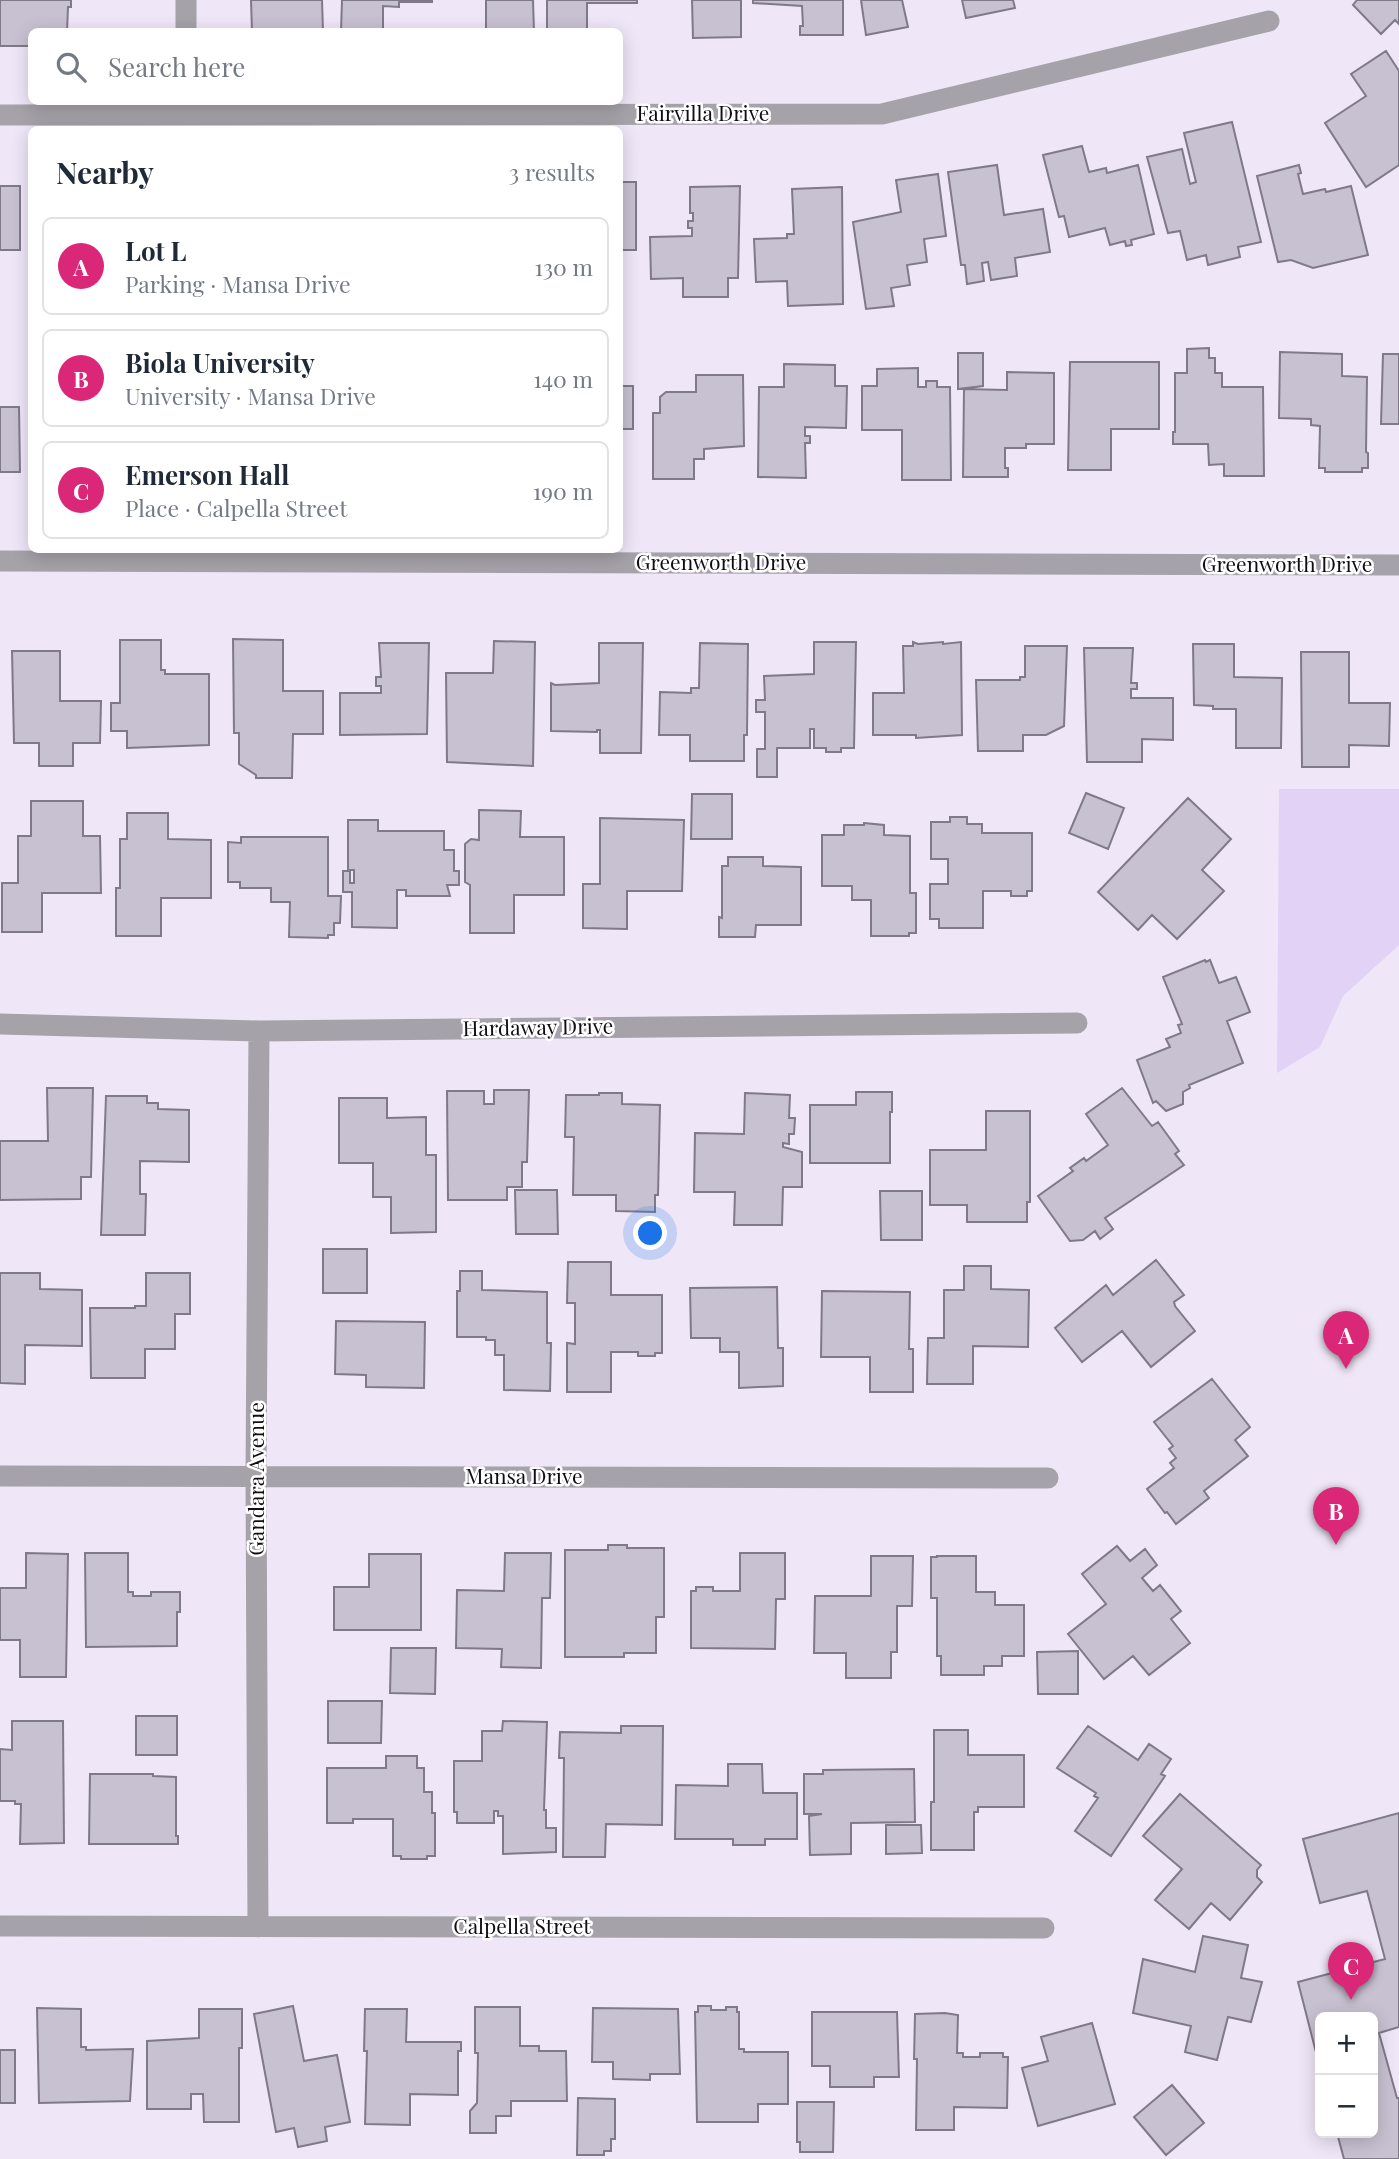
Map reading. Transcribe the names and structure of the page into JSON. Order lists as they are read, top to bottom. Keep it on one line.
{"streets":{"street":["Fairvilla Drive","Greenworth Drive","Hardaway Drive","Mansa Drive","Gandara Avenue","Calpella Street"]},"crossings":[["Hardaway Drive","Gandara Avenue"],["Mansa Drive","Gandara Avenue"],["Gandara Avenue","Calpella Street"]],"page":{"search":"Search here","heading":["Nearby","3 results"],"list":[{"mark":"A","name":"Lot L","note":"Parking · Mansa Drive","value":"130 m"},{"mark":"B","name":"Biola University","note":"University · Mansa Drive","value":"140 m"},{"mark":"C","name":"Emerson Hall","note":"Place · Calpella Street","value":"190 m"}],"pins":["A","B","C"],"map_buttons":["+","−"]}}
